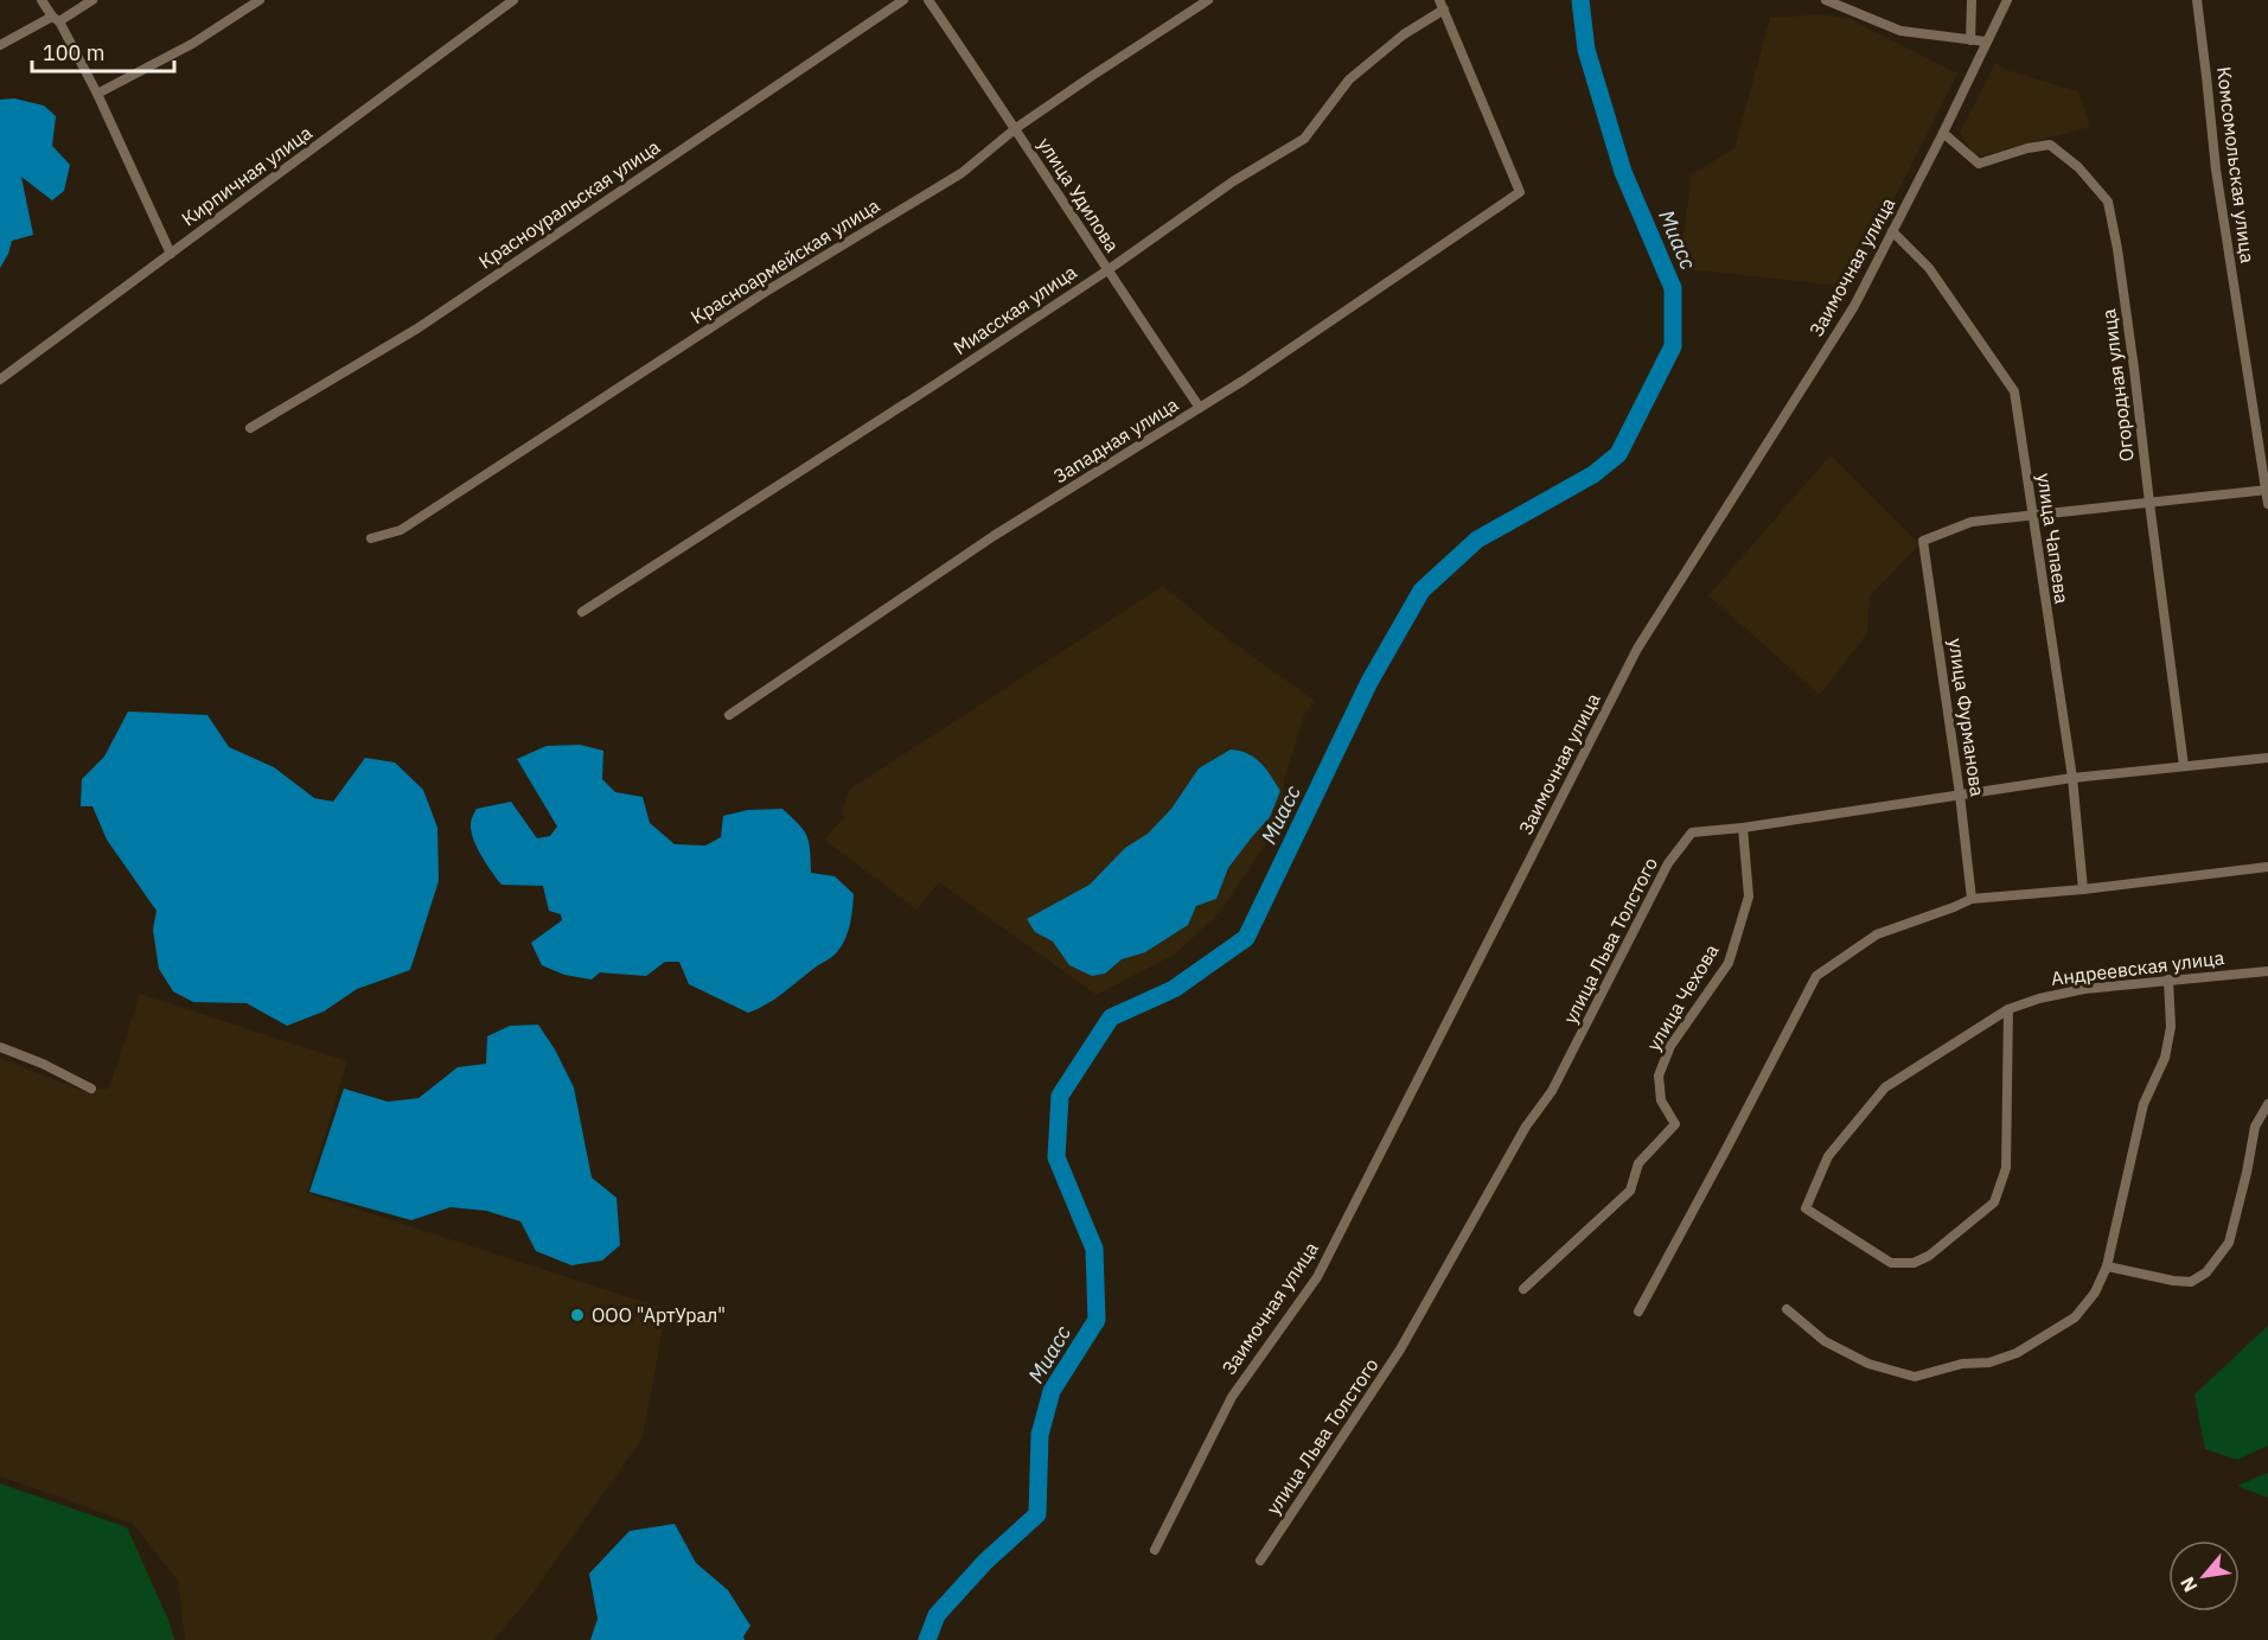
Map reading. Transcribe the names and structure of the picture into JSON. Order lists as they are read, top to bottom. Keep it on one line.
{"streets":{"street":["Комсомольская улица","Кирпичная улица","улица Удилова","Красноуральская улица","Красноармейская улица","Заимочная улица","Миасская улица","Огородная улица","Западная улица","улица Чапаева","улица Фурманова","улица Льва Толстого","Андреевская улица","улица Чехова"]},"crossings":[["улица Удилова","Красноармейская улица"],["улица Удилова","Миасская улица"],["улица Удилова","Западная улица"],["Заимочная улица","Огородная улица"],["Заимочная улица","улица Чапаева"],["Миасская улица","Западная улица"],["Огородная улица","улица Льва Толстого"],["улица Чапаева","улица Фурманова"],["улица Чапаева","улица Льва Толстого"],["улица Фурманова","улица Льва Толстого"],["улица Льва Толстого","улица Чехова"]],"water":["Миасс"],"places":["ООО \"АртУрал\""],"scale_bar":"100 m","north":"bottom left"}
